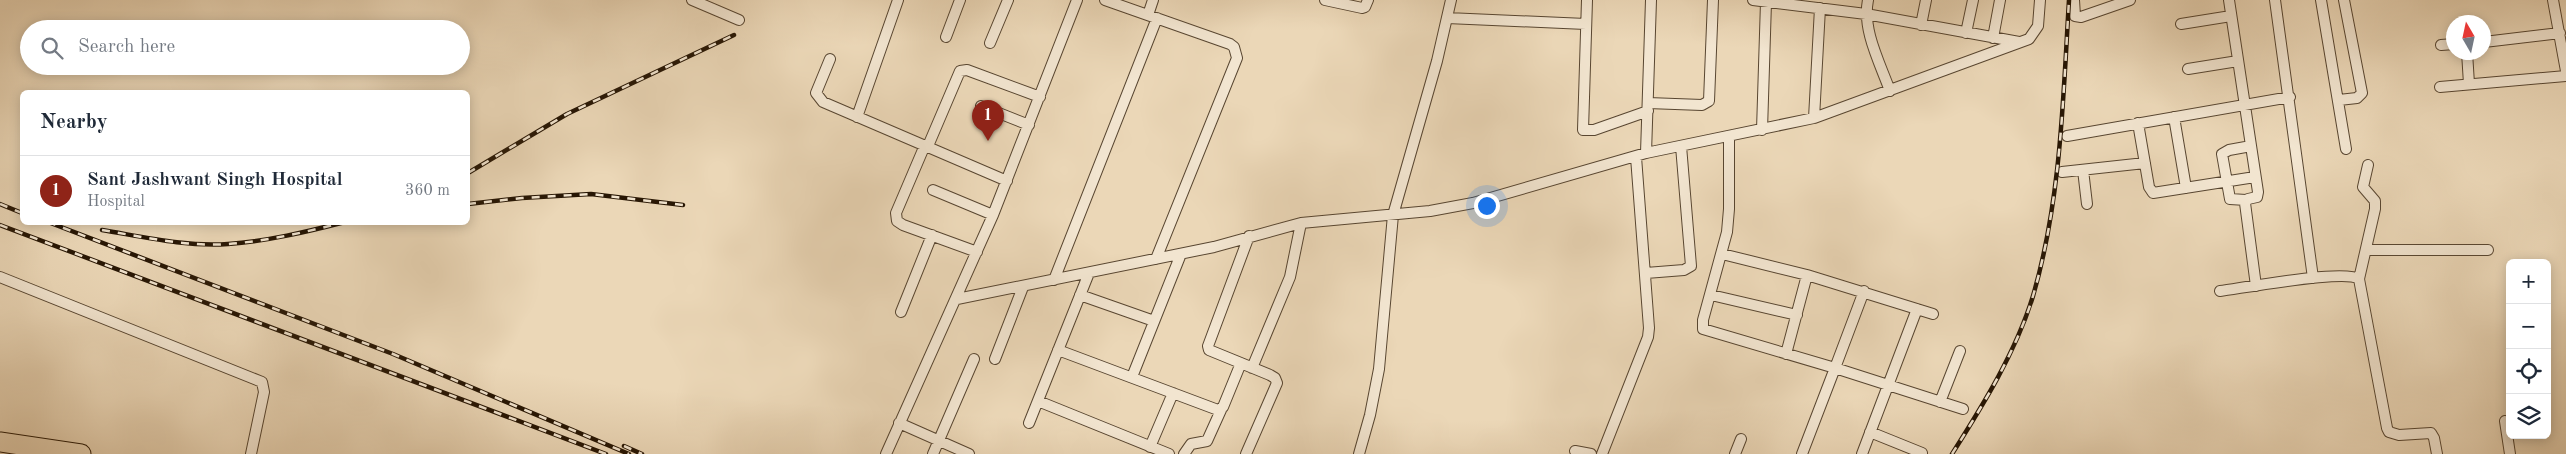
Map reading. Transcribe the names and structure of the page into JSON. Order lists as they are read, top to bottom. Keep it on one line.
{"north":"top","page":{"search":"Search here","heading":"Nearby","pins":"1","list":[{"mark":"1","name":"Sant Jashwant Singh Hospital","note":"Hospital","value":"360 m"}],"map_buttons":["+","−"]}}
